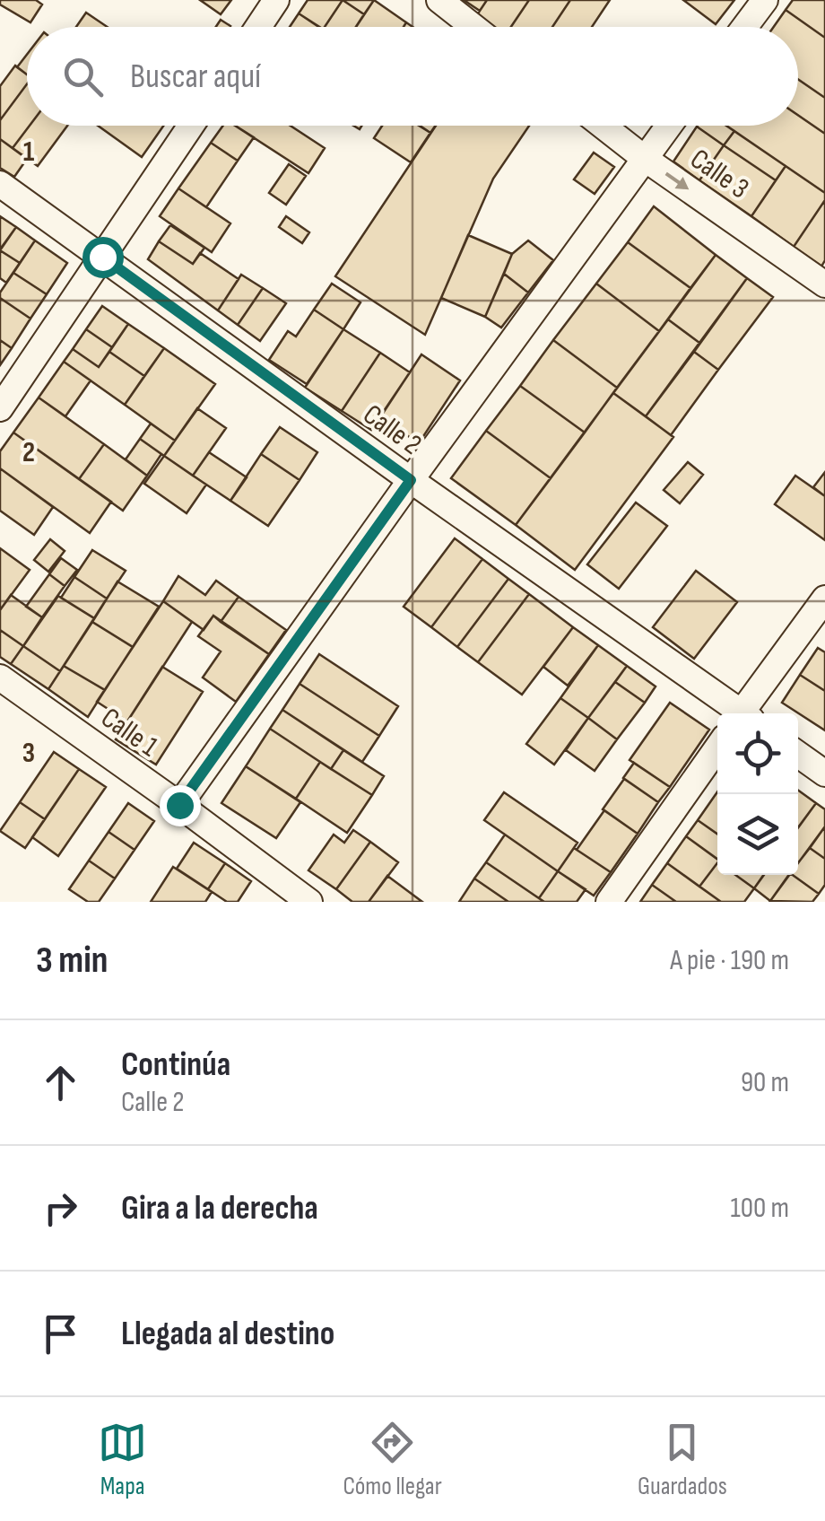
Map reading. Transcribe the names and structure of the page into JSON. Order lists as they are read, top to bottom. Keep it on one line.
{"streets":{"street":["Calle 3","Calle 2","Calle 1"]},"one_way":["Calle 3"],"page":{"search":"Buscar aquí","heading":["3 min","A pie · 190 m"],"list":[["Continúa","Calle 2","90 m"],["Gira a la derecha","100 m"],"Llegada al destino"],"nav":["Mapa","Cómo llegar","Guardados"]},"grid":{"rows":["1","2","3"]}}
